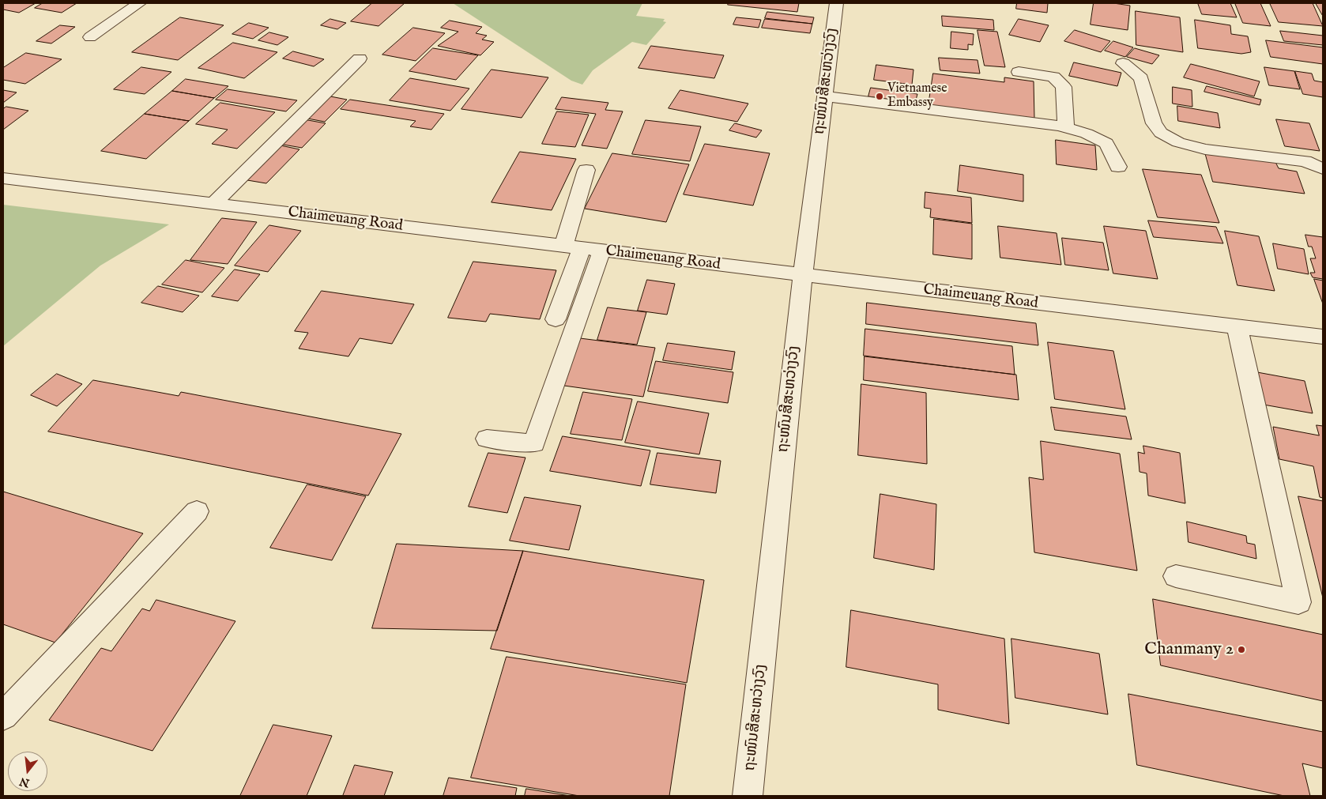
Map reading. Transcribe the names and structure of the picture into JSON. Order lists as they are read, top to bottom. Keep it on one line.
{"streets":{"street":["ຖະໜົນສີສະຫວ່າງວົງ","Chaimeuang Road"]},"crossings":[["ຖະໜົນສີສະຫວ່າງວົງ","Chaimeuang Road"]],"places":["Vietnamese Embassy","Chanmany 2"],"north":"bottom"}
